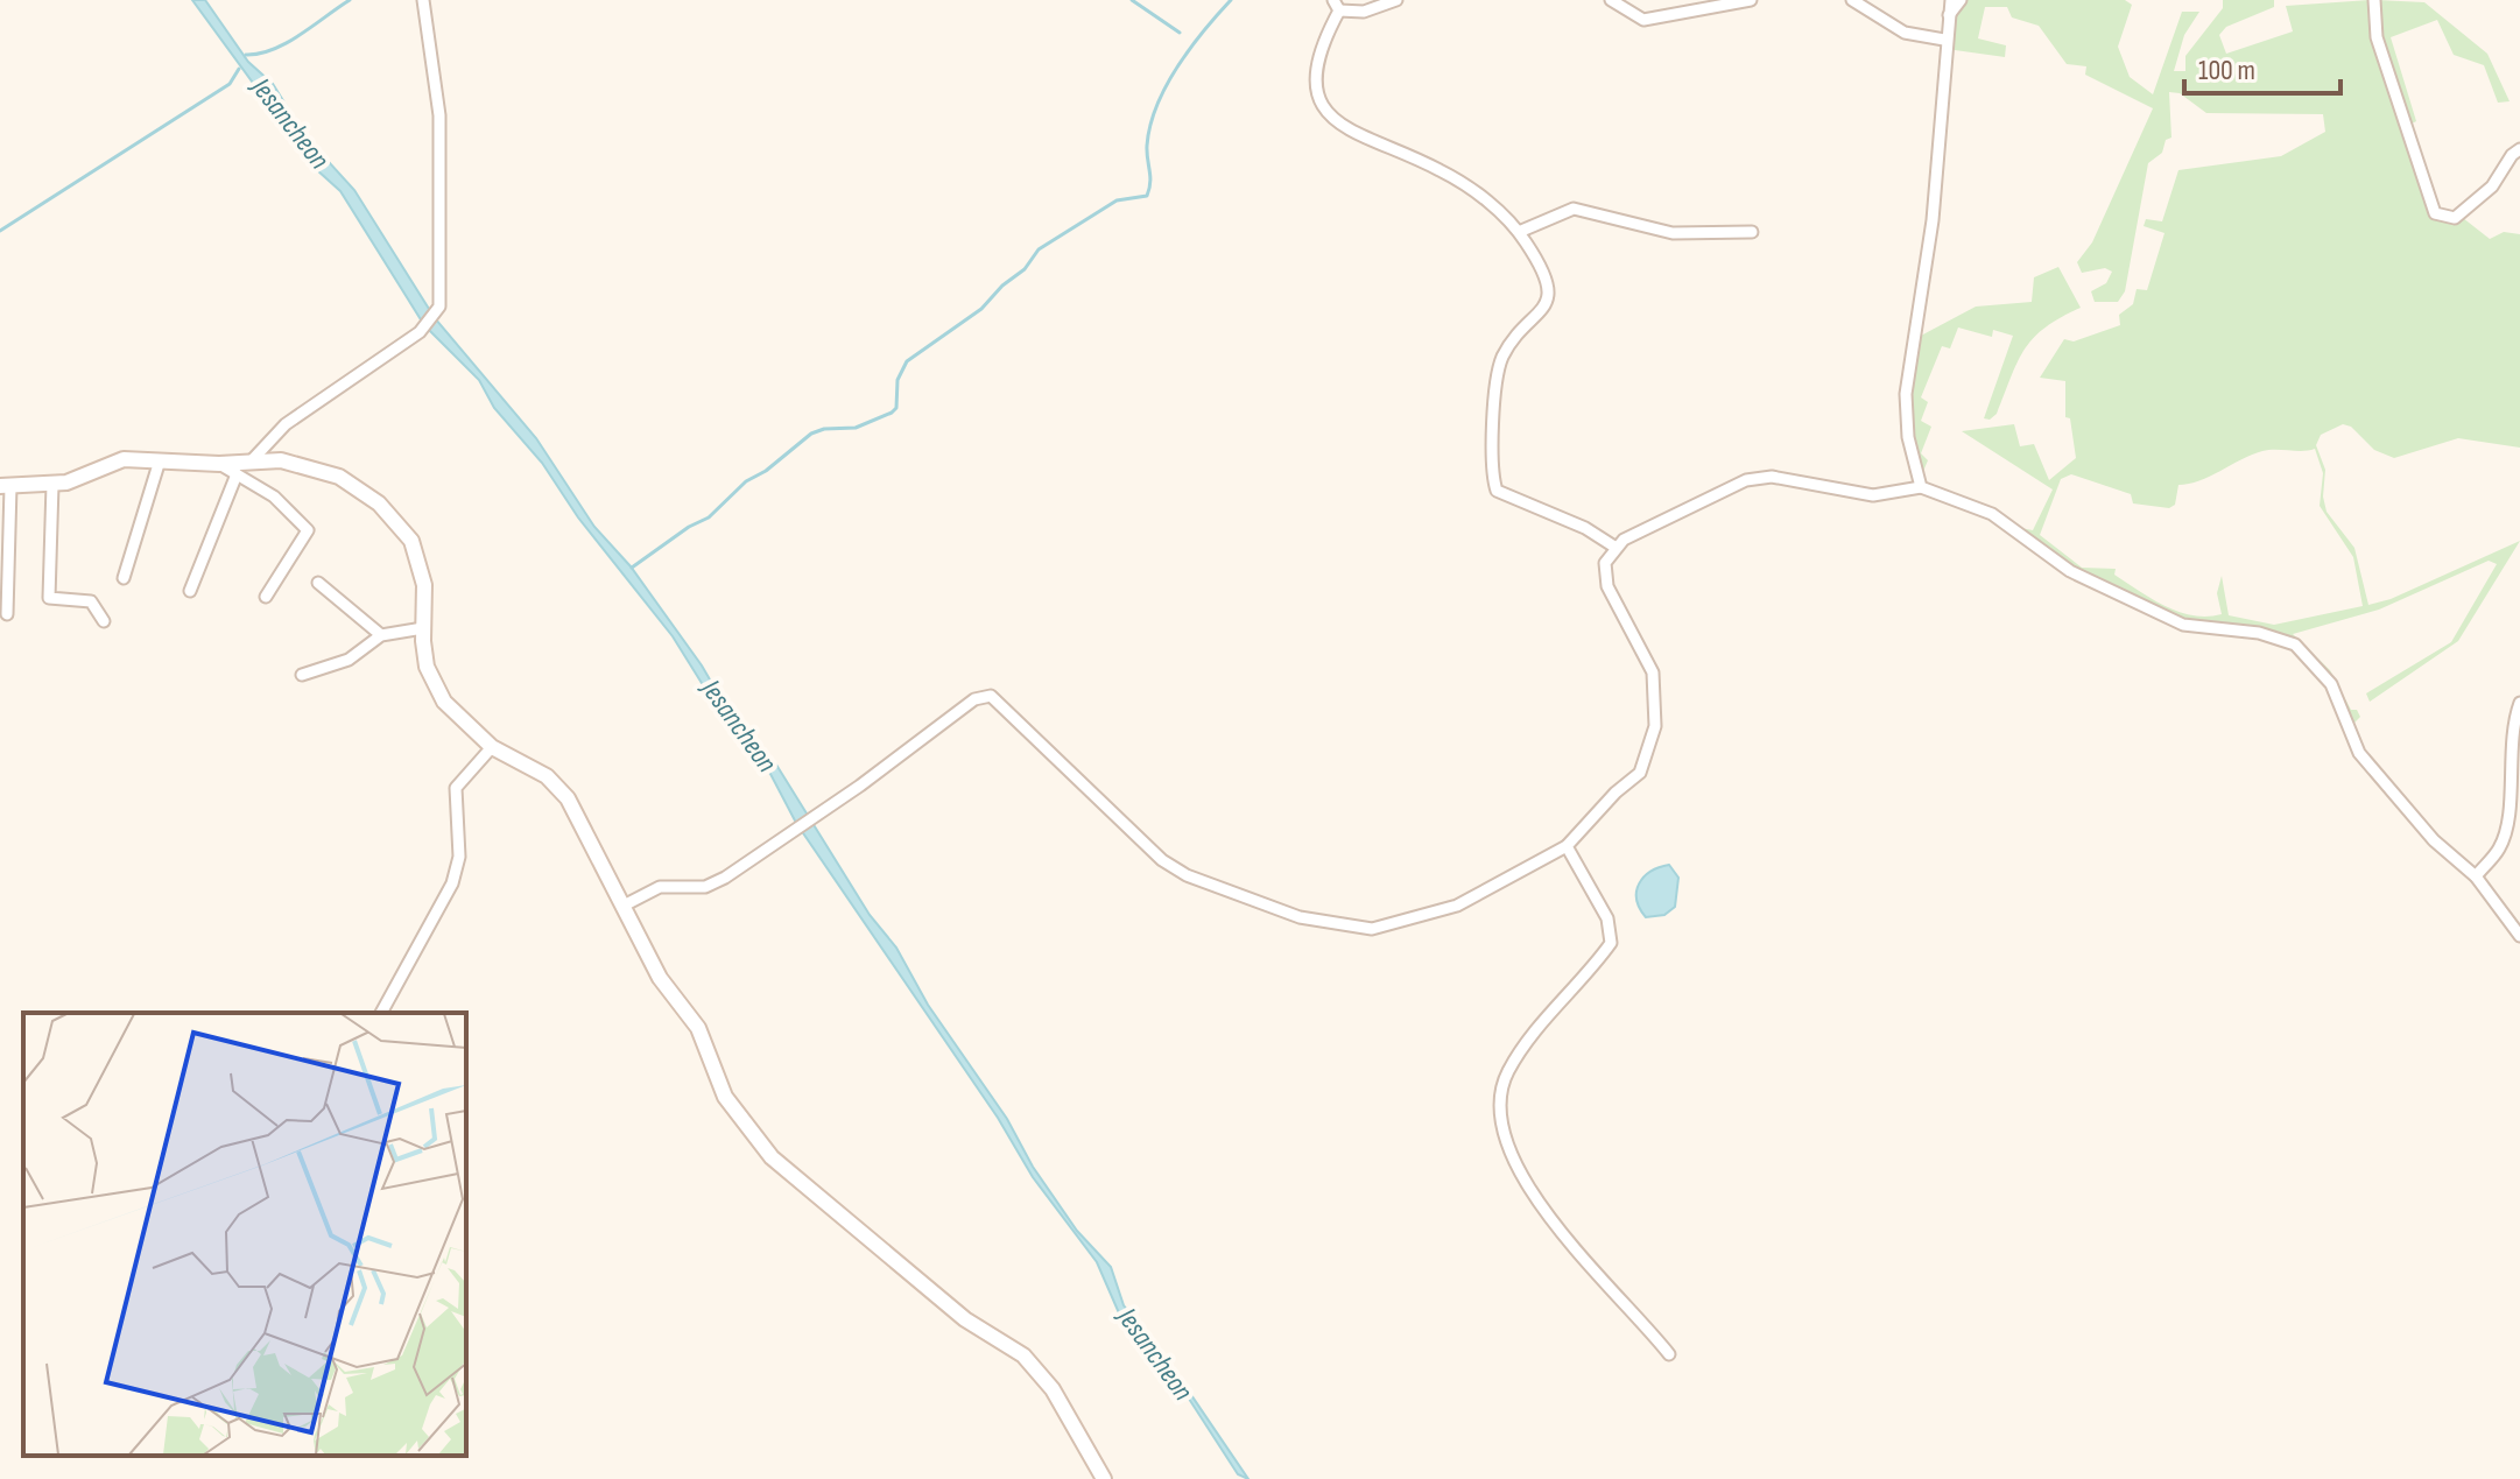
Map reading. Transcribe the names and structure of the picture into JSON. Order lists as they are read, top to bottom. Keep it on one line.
{"water":["Jesancheon"],"scale_bar":"100 m"}
